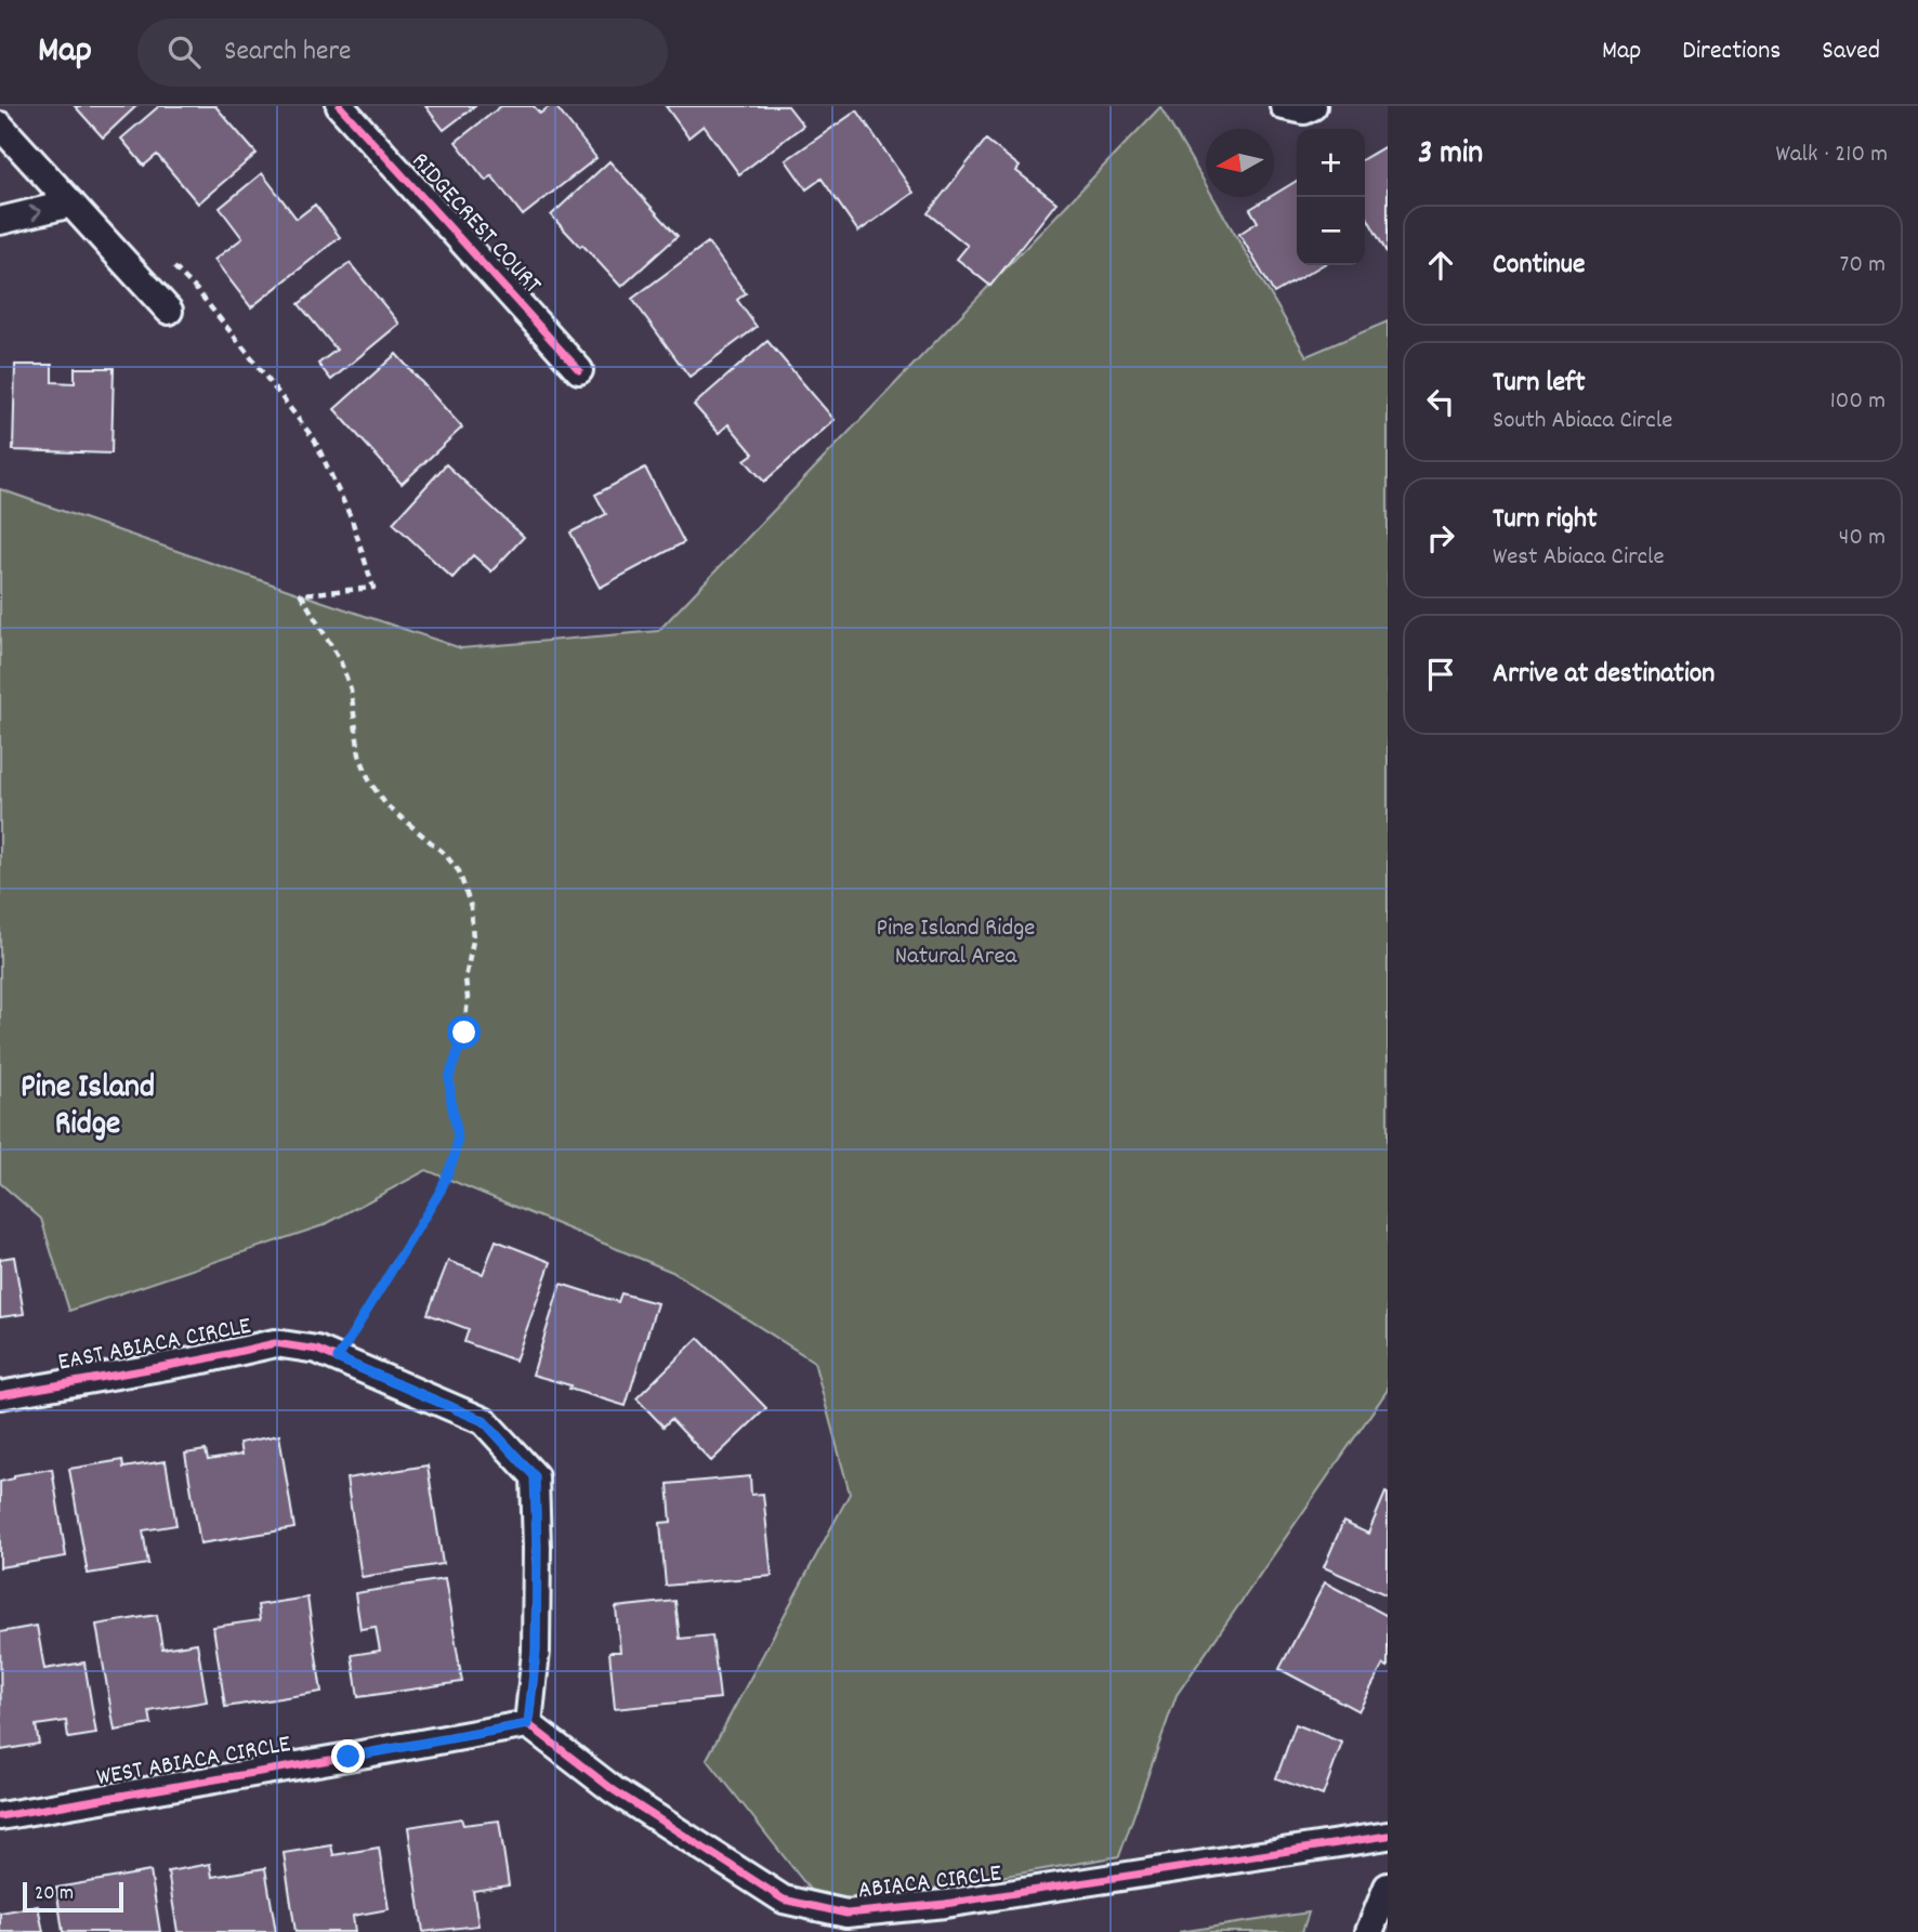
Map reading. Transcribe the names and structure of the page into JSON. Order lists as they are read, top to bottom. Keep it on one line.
{"streets":{"street":["RIDGECREST COURT","EAST ABIACA CIRCLE","WEST ABIACA CIRCLE","ABIACA CIRCLE"]},"crossings":[["EAST ABIACA CIRCLE","WEST ABIACA CIRCLE"],["EAST ABIACA CIRCLE","ABIACA CIRCLE"],["WEST ABIACA CIRCLE","ABIACA CIRCLE"]],"districts":["Pine Island Ridge"],"parks":["Pine Island Ridge Natural Area"],"scale_bar":"20 m","north":"left","page":{"header":"Map","search":"Search here","nav":["Map","Directions","Saved"],"heading":["3 min","Walk · 210 m"],"map_buttons":["+","−"],"list":[["Continue","70 m"],["Turn left","South Abiaca Circle","100 m"],["Turn right","West Abiaca Circle","40 m"],"Arrive at destination"],"scale":"20 m"}}
